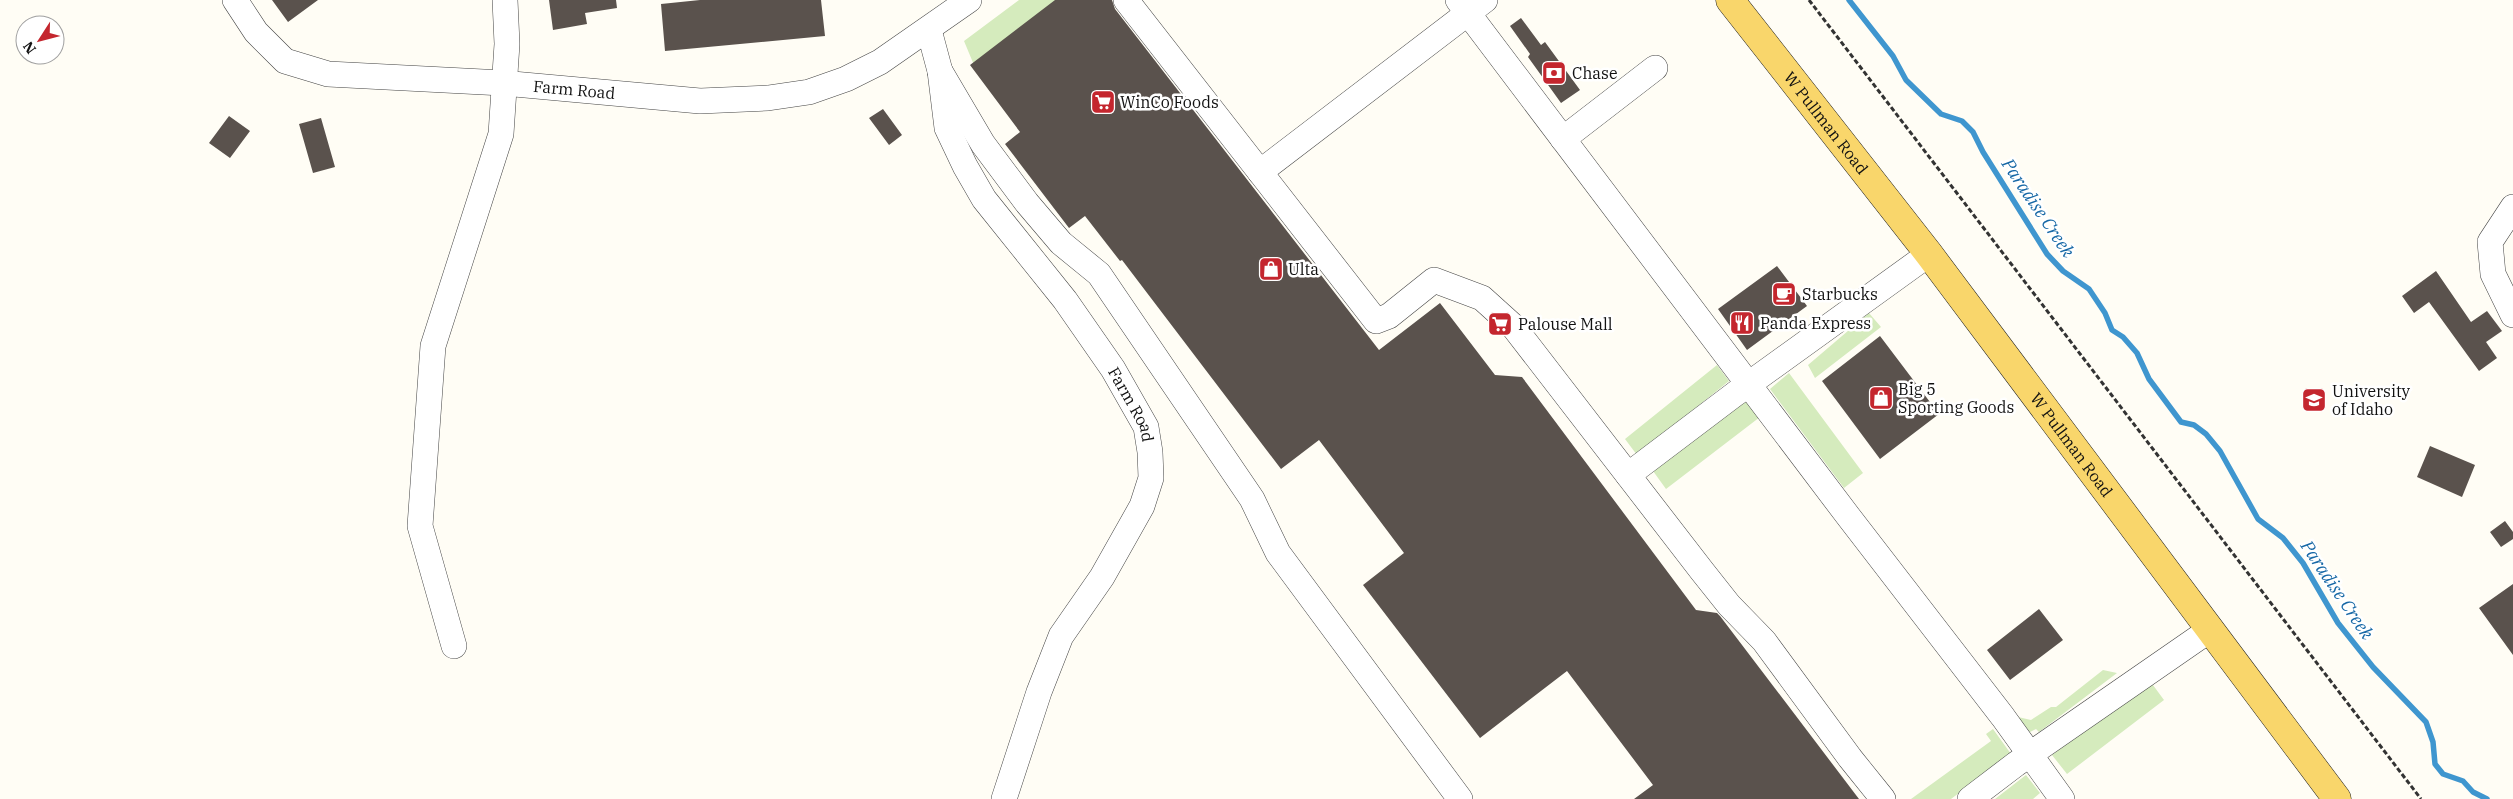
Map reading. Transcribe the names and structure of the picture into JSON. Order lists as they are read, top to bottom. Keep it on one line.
{"streets":{"main road":["W Pullman Road"],"street":["Farm Road"]},"water":["Paradise Creek"],"places":{"bank":["Chase"],"supermarket":["WinCo Foods","Palouse Mall"],"shop":["Ulta","Big 5 Sporting Goods"],"cafe":["Starbucks"],"restaurant":["Panda Express"],"school or university":["University of Idaho"]},"north":"bottom left"}
